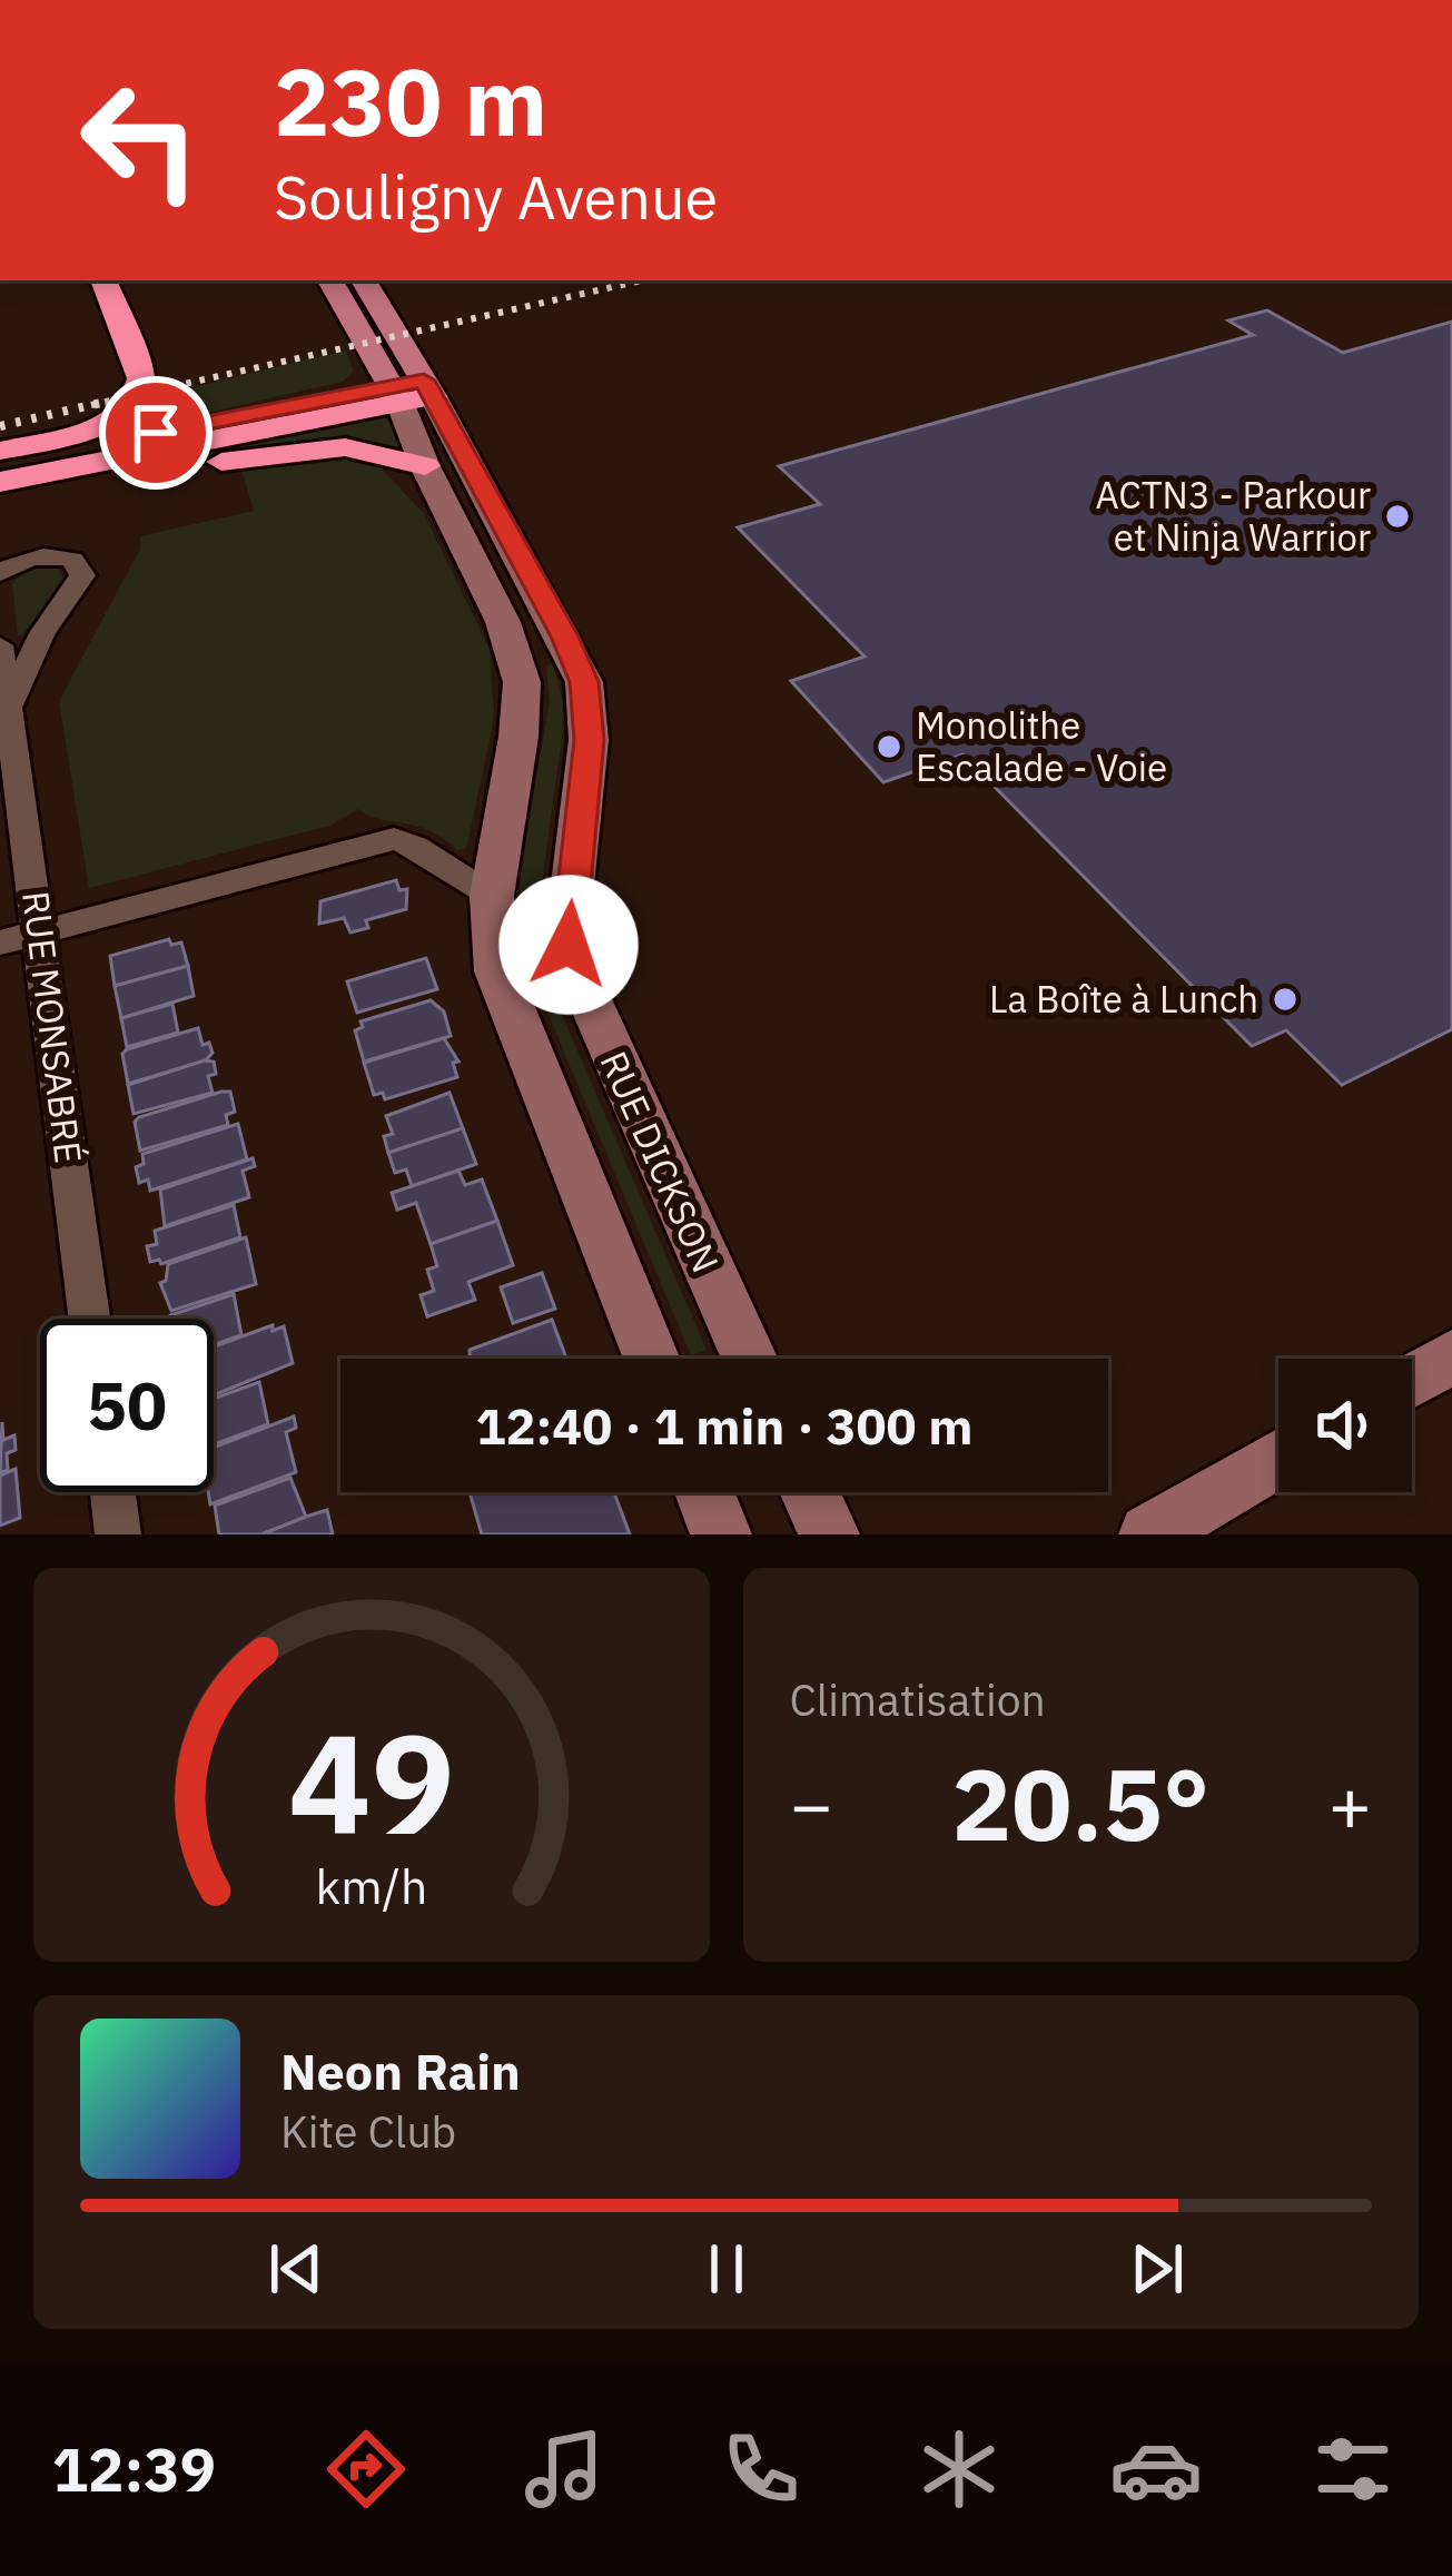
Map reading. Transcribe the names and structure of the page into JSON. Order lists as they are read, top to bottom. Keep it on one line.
{"streets":{"main road":["RUE DICKSON"],"street":["RUE MONSABRÉ"]},"places":["ACTN3 - Parkour et Ninja Warrior","Monolithe Escalade - Voie","La Boîte à Lunch"],"page":{"turn":["230 m","Souligny Avenue"],"limit":"50","trip":"12:40 · 1 min · 300 m","tile":"Climatisation","heat":["−","20.5°","+"],"song":["Neon Rain","Kite Club"],"tabs":"12:39","gauge":["49","km/h"]}}
